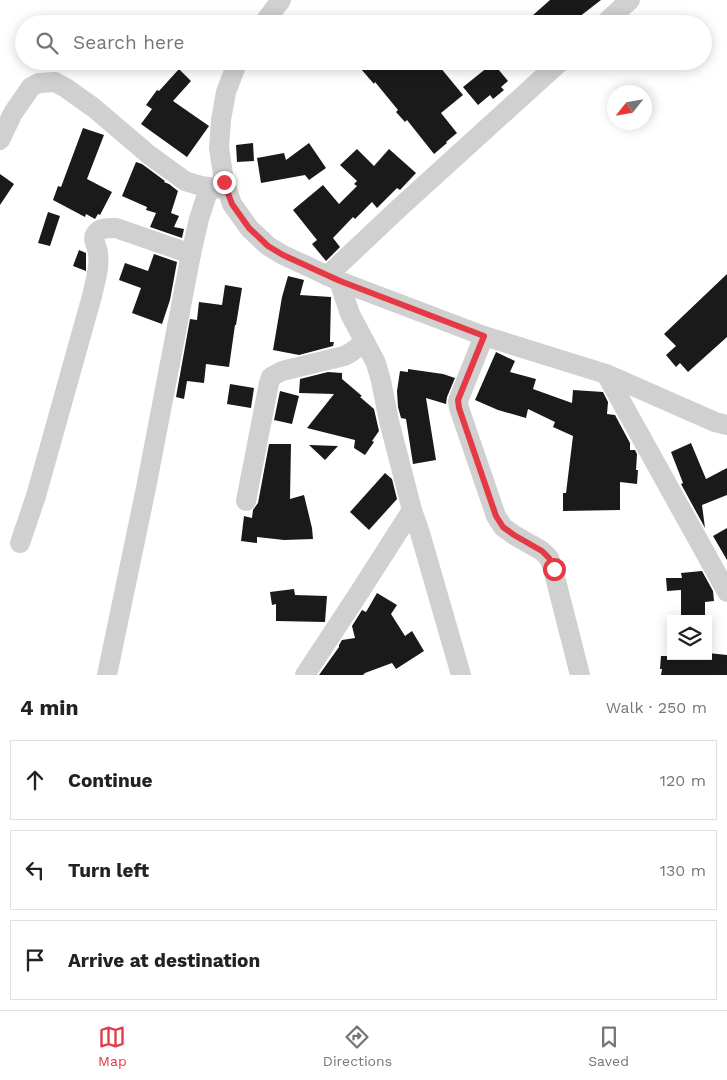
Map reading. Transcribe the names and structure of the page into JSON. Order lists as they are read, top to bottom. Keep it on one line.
{"north":"bottom left","page":{"search":"Search here","heading":["4 min","Walk · 250 m"],"list":[["Continue","120 m"],["Turn left","130 m"],"Arrive at destination"],"nav":["Map","Directions","Saved"]}}
